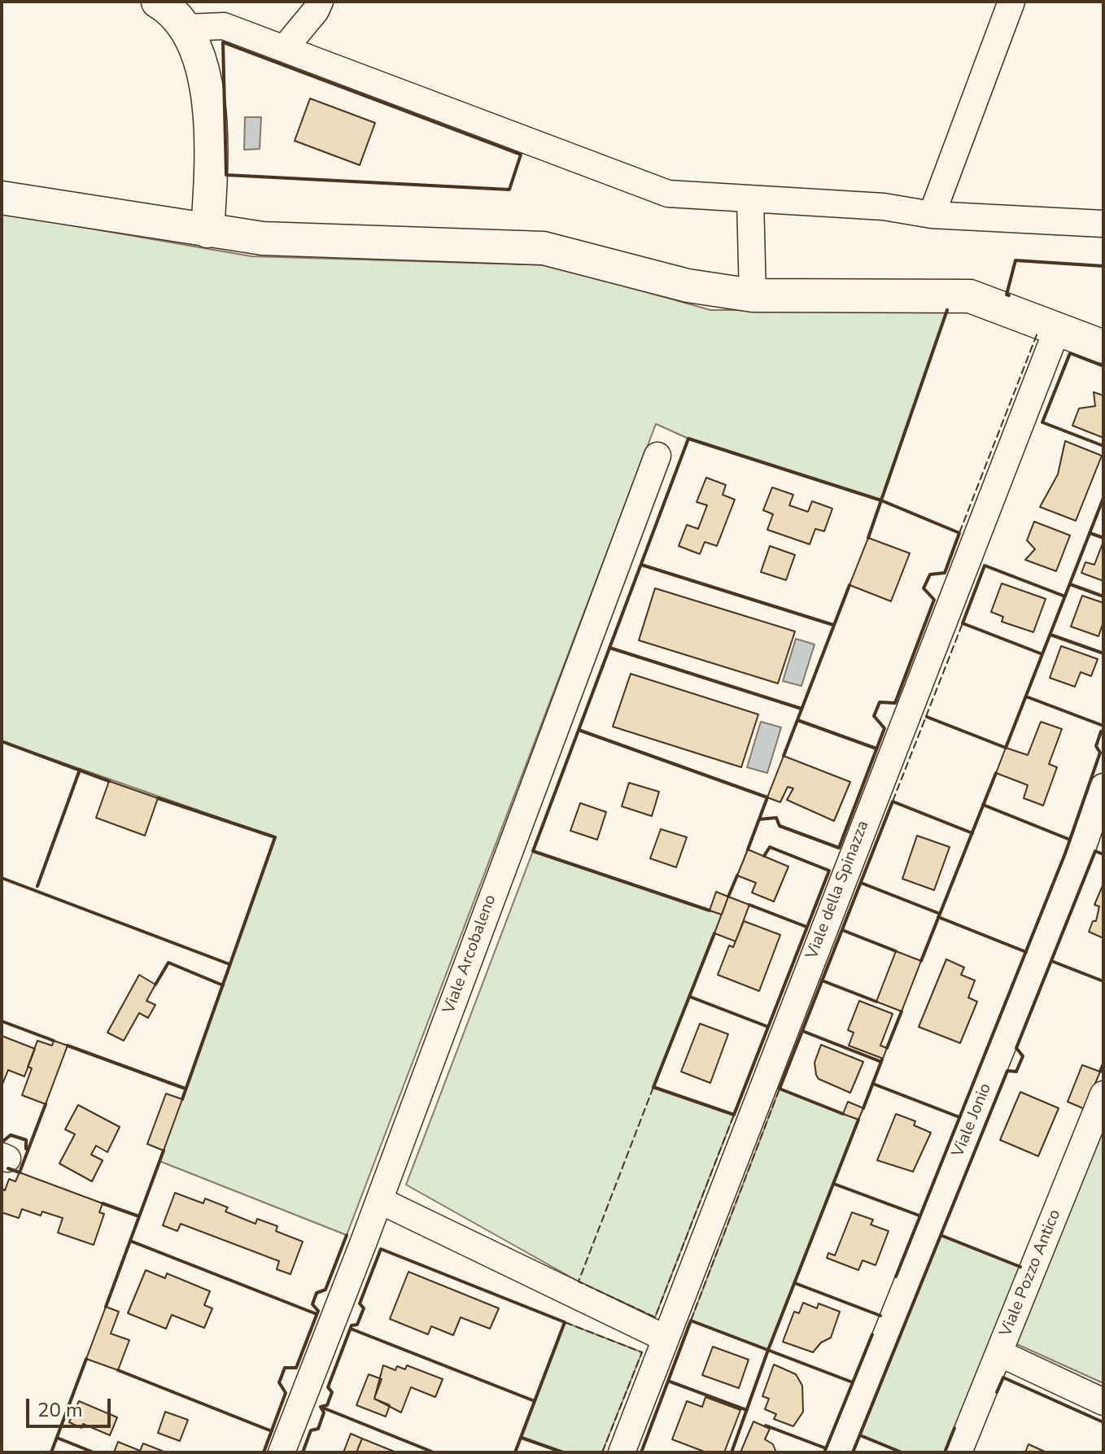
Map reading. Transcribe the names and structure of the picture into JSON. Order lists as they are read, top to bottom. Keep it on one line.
{"streets":{"street":["Viale della Spinazza","Viale Arcobaleno","Viale Jonio","Viale Pozzo Antico"]},"scale_bar":"20 m"}
